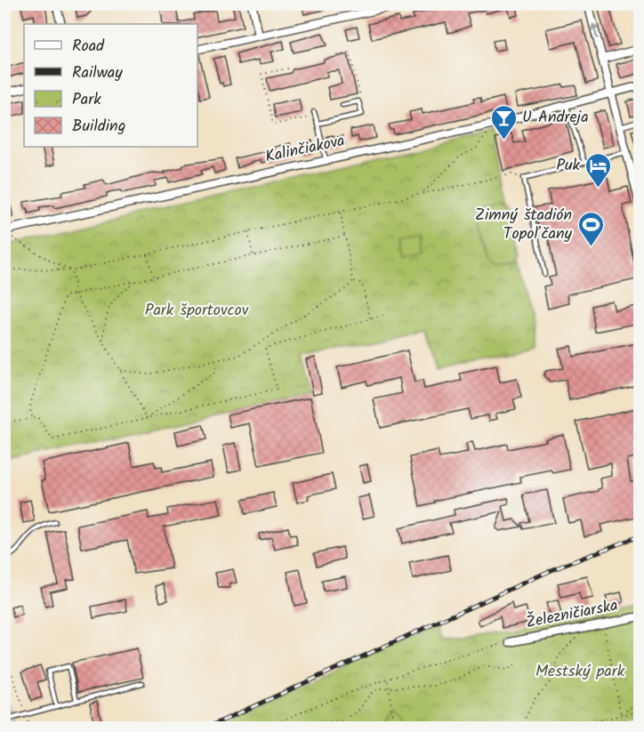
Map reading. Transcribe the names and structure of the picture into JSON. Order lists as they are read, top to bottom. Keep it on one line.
{"streets":{"street":["Kalinčiakova","Železničiarska"]},"parks":["Park športovcov","Mestský park"],"places":{"bar":["U Andreja"],"hotel":["Puk"],"sports":["Zimný štadión Topoľčany"]},"legend":["Road","Railway","Park","Building"]}
